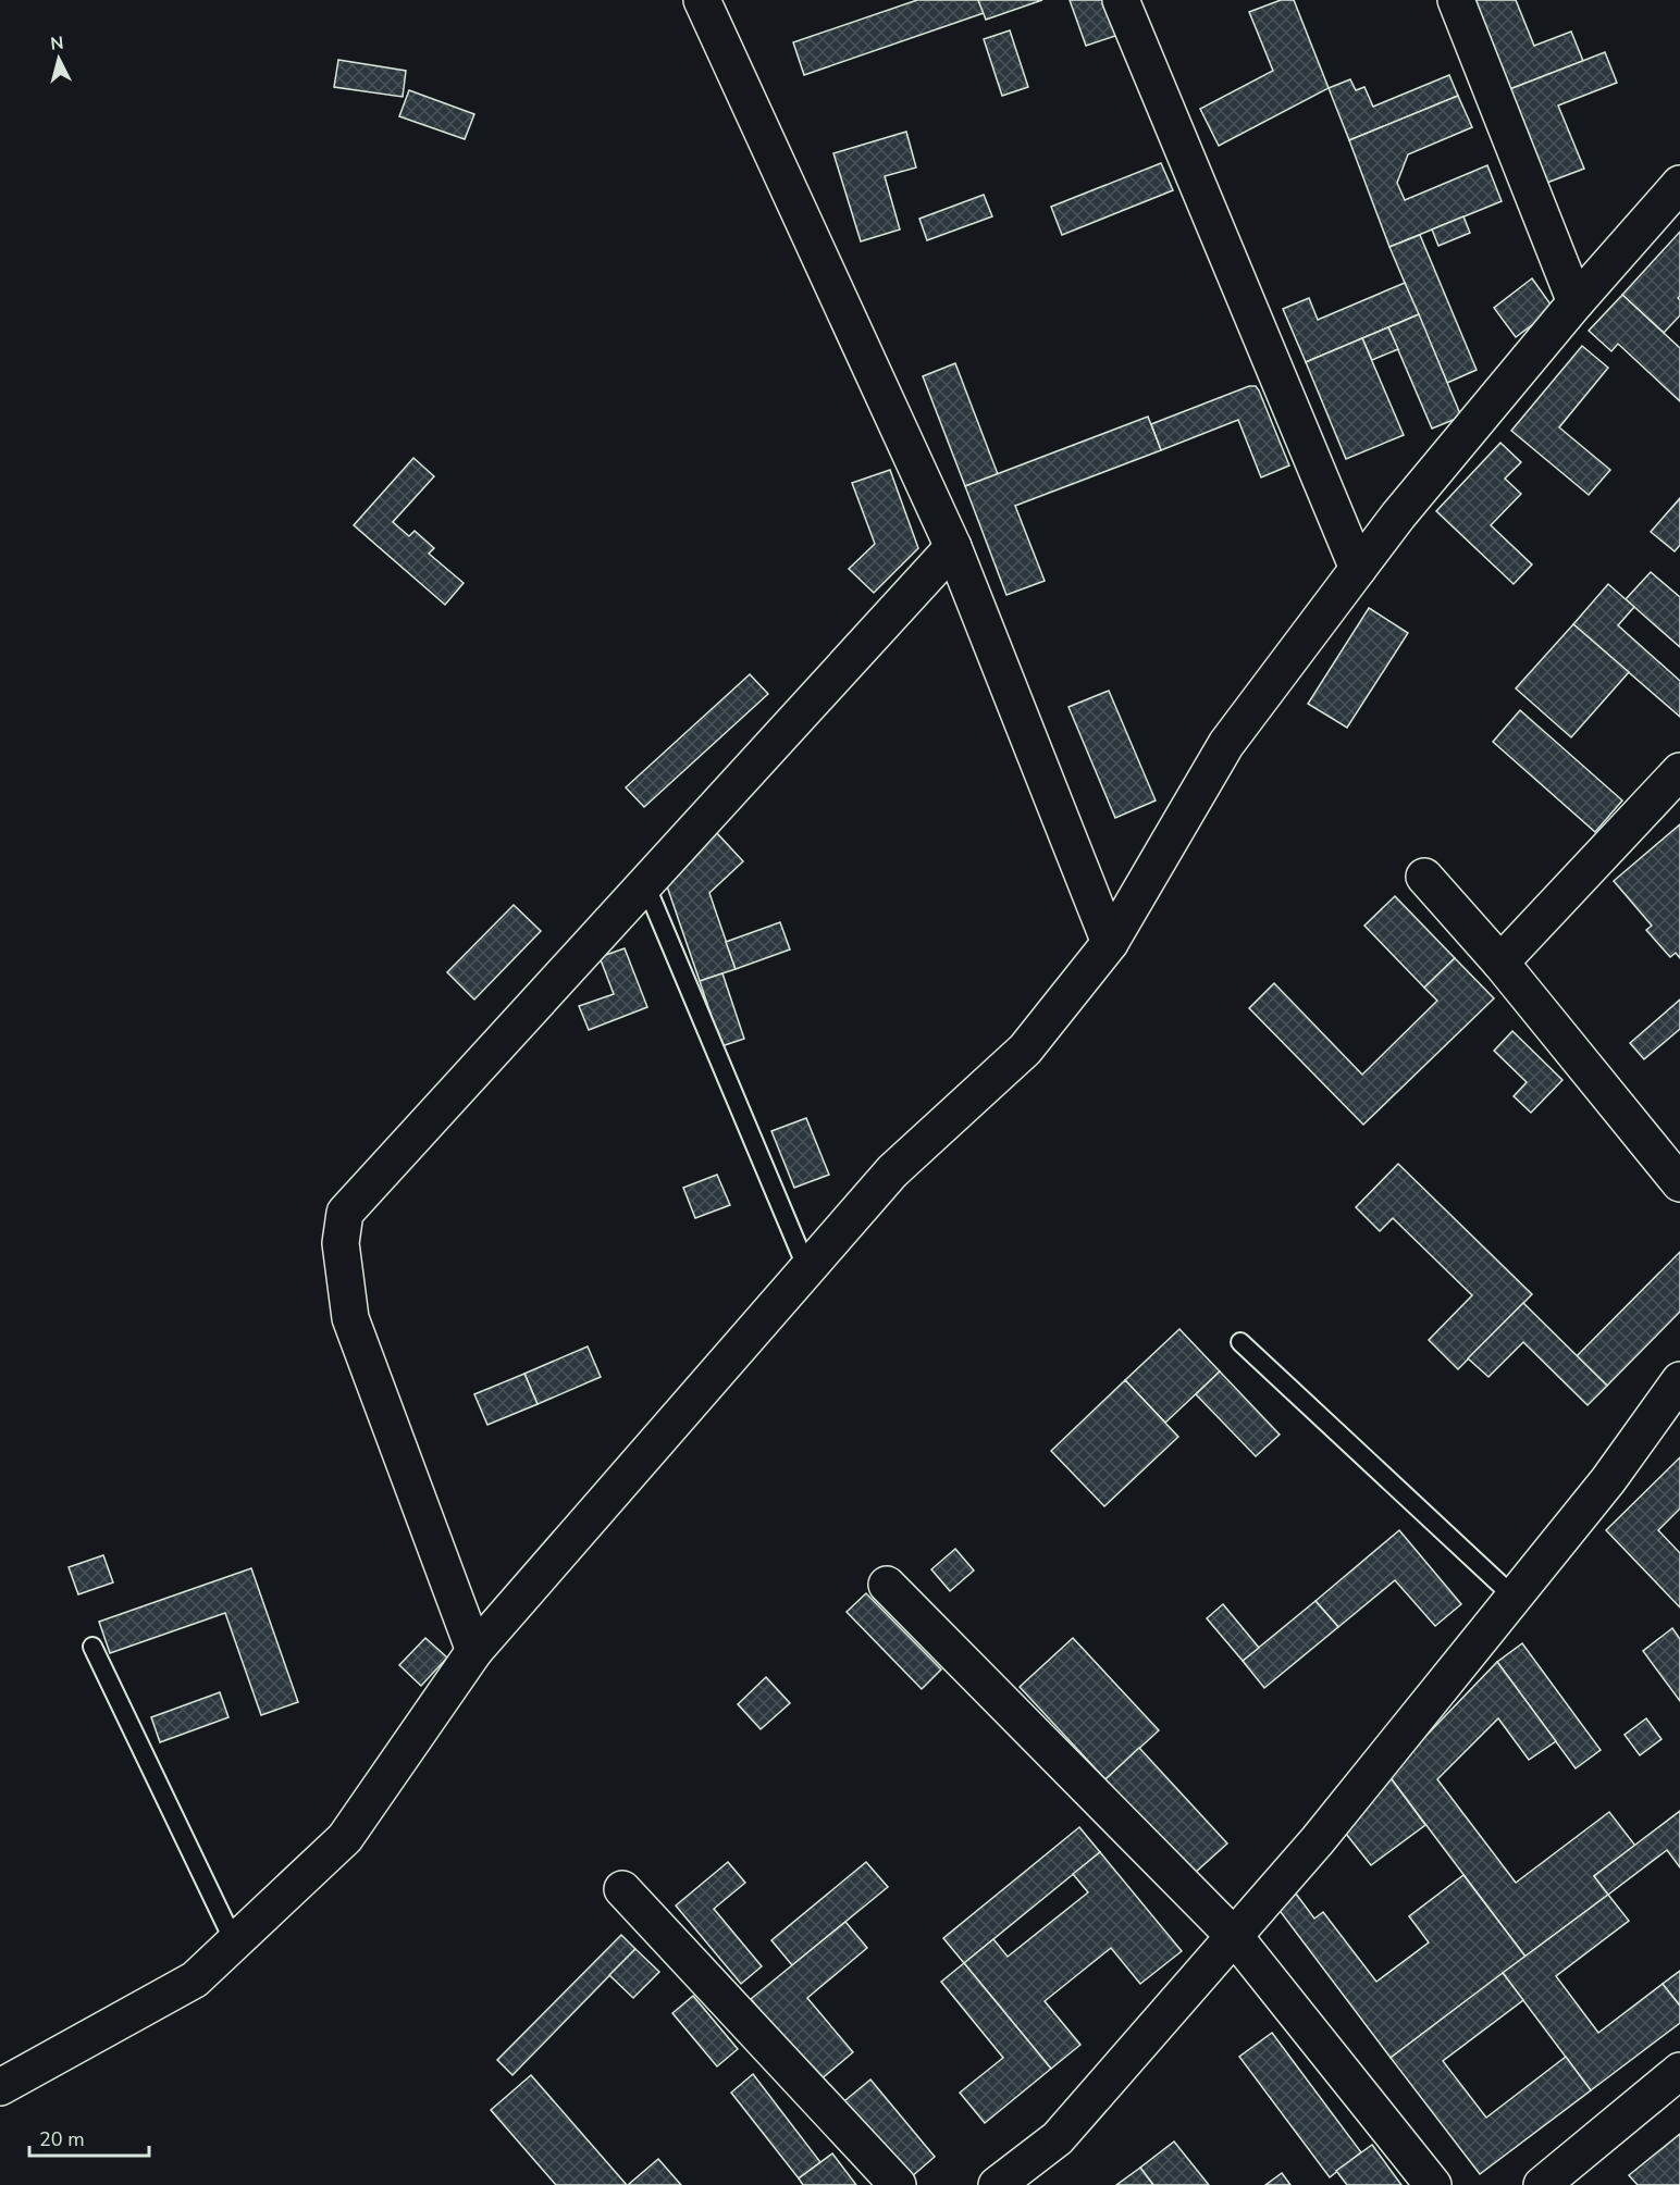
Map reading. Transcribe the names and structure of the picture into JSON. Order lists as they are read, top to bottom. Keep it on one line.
{"scale_bar":"20 m","north":"top"}
